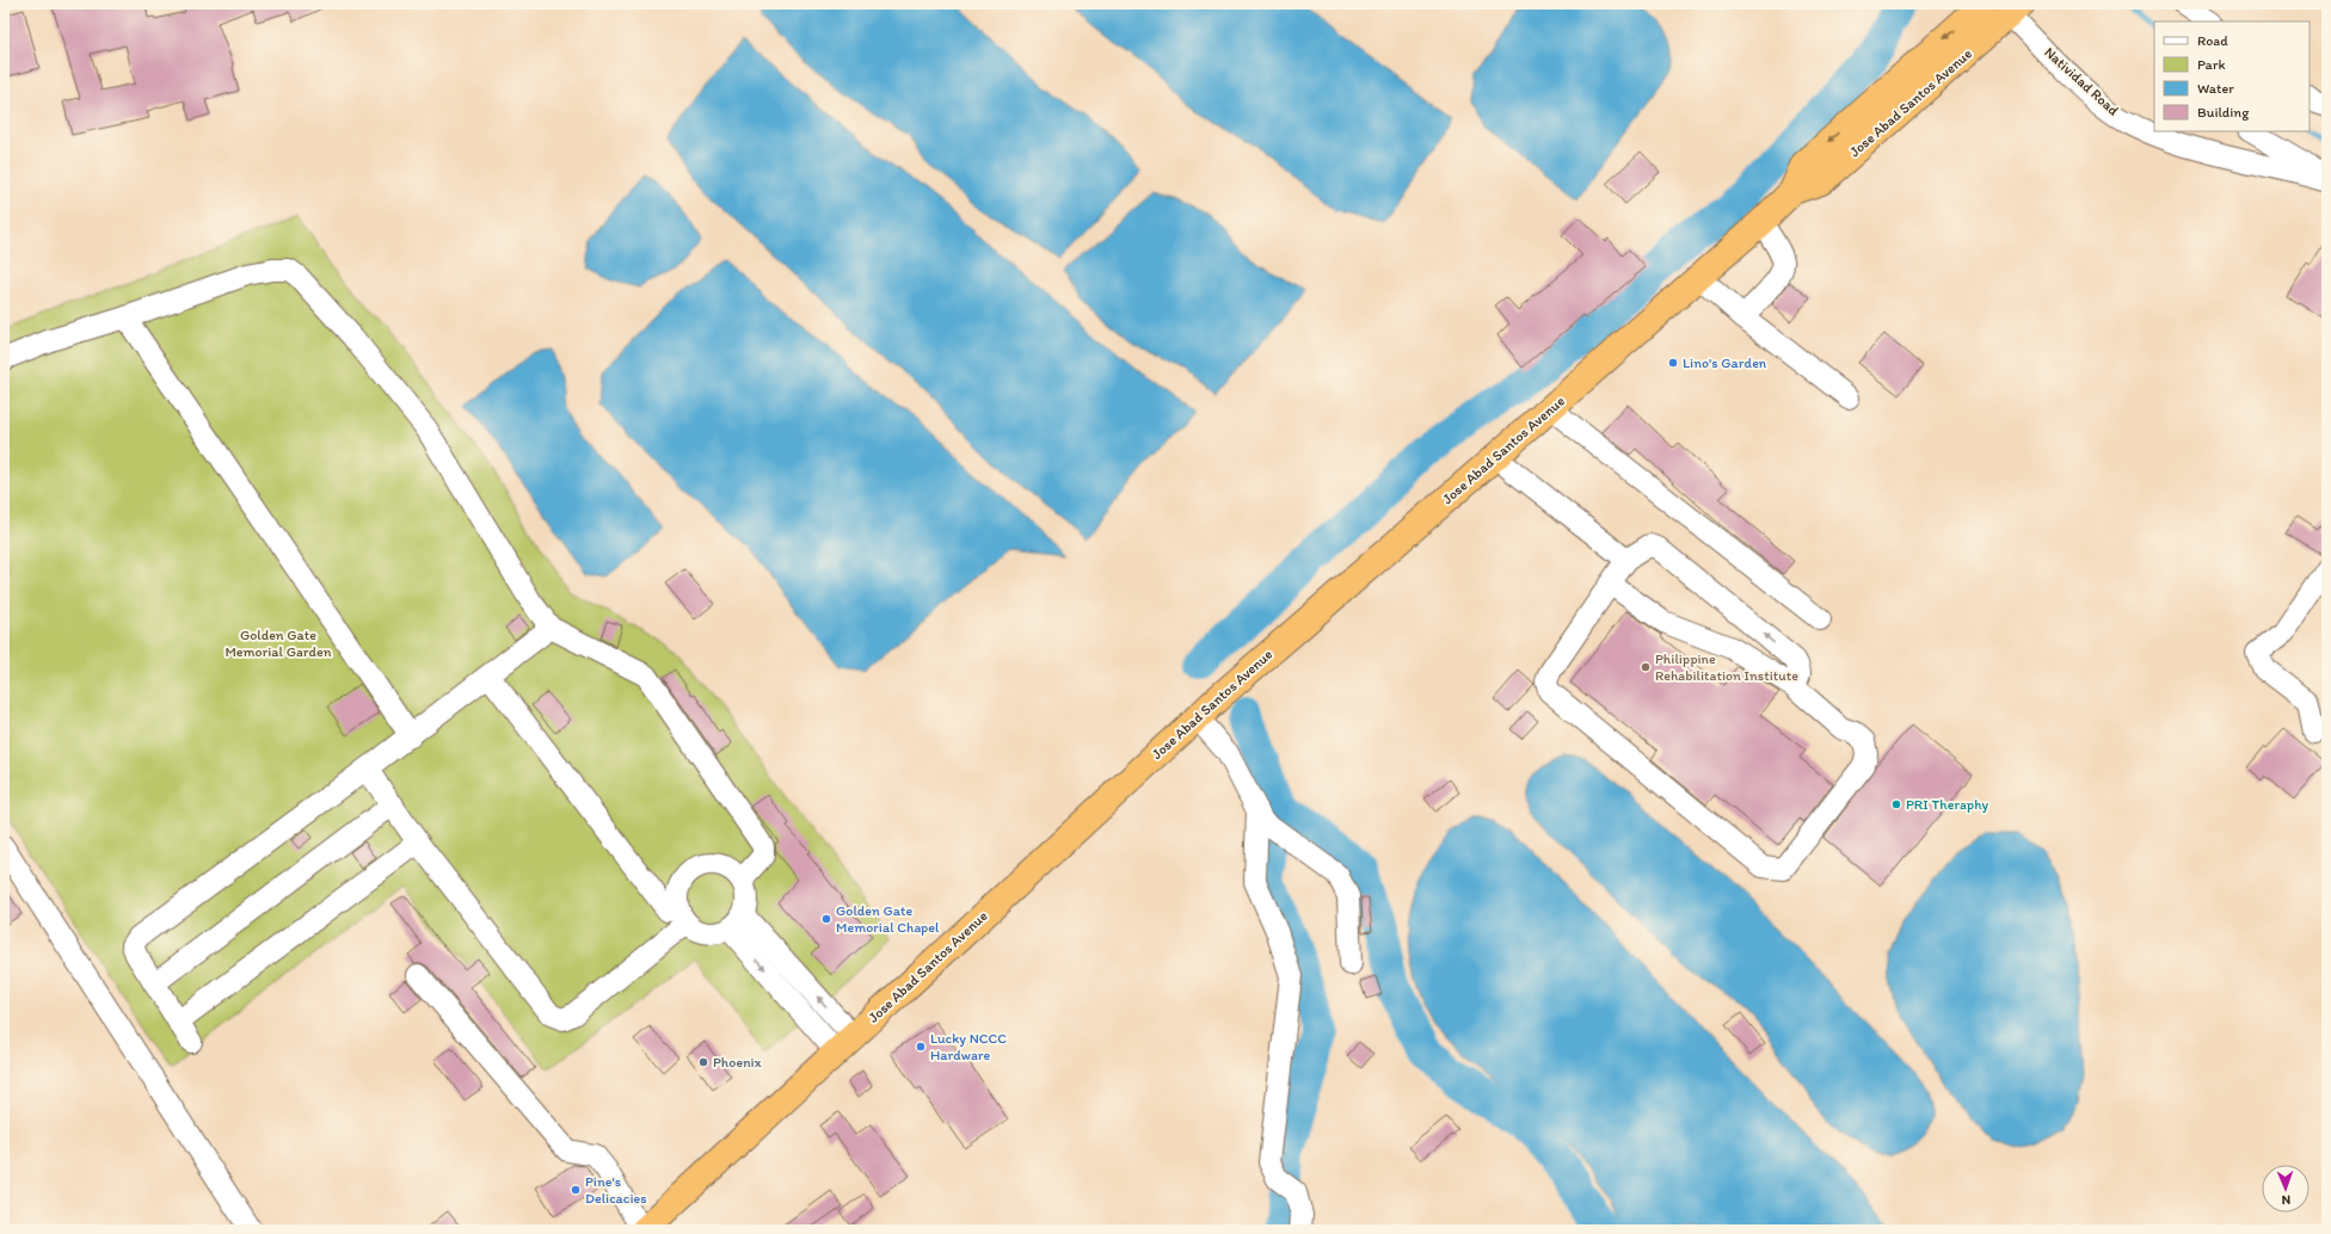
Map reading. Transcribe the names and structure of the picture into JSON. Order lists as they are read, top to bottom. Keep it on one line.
{"streets":{"highway":["Jose Abad Santos Avenue"],"street":["Natividad Road"]},"crossings":[["Natividad Road","Jose Abad Santos Avenue"]],"parks":["Golden Gate Memorial Garden"],"places":["Lino's Garden","Philippine Rehabilitation Institute","PRI Theraphy","Golden Gate Memorial Chapel","Lucky NCCC Hardware","Phoenix","Pine's Delicacies"],"legend":["Road","Park","Water","Building"],"north":"bottom"}
